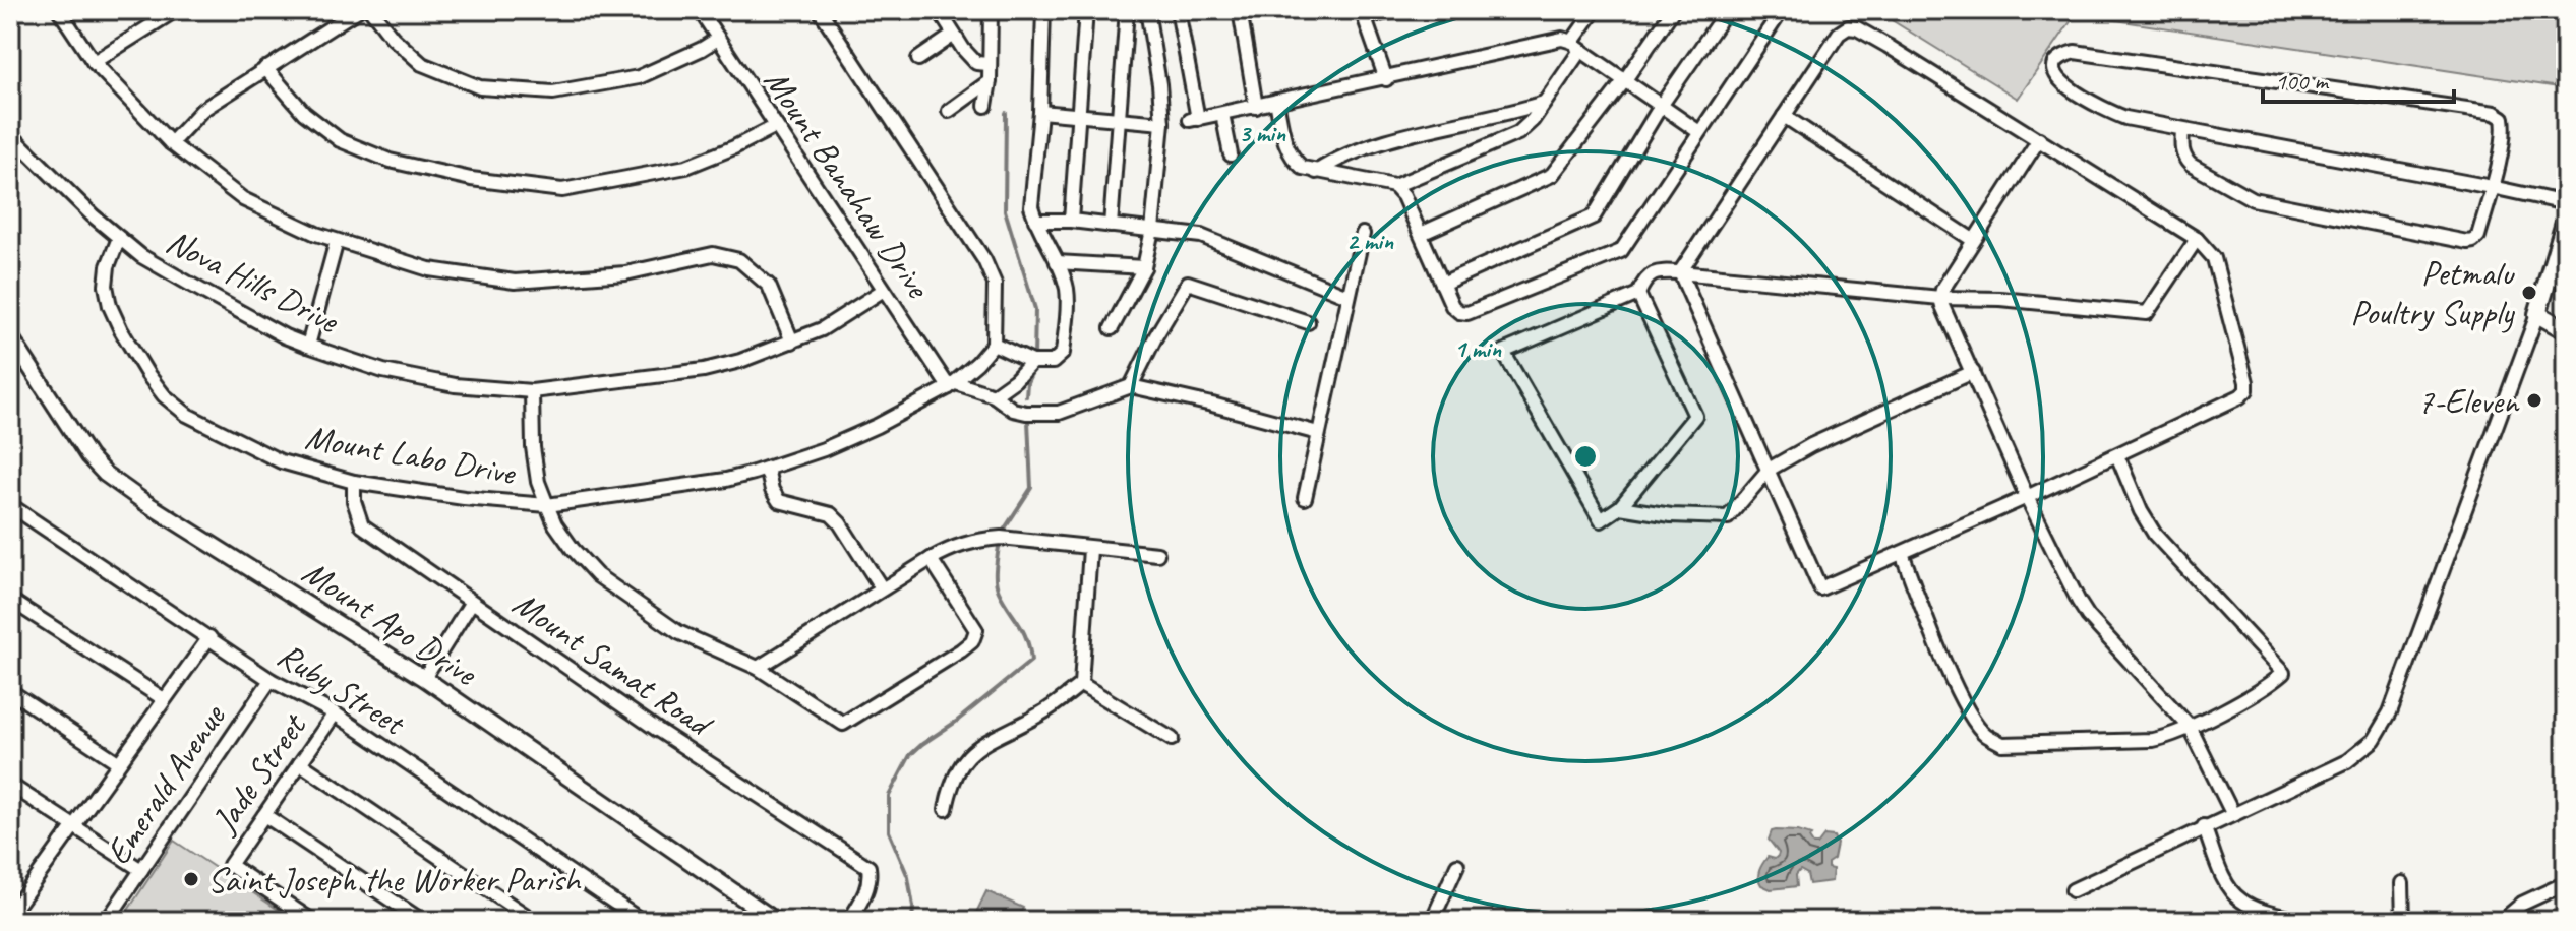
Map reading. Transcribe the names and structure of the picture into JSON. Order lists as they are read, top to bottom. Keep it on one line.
{"streets":{"street":["Mount Banahaw Drive","Nova Hills Drive","Mount Labo Drive","Mount Apo Drive","Mount Samat Road","Ruby Street","Jade Street","Emerald Avenue"]},"crossings":[["Mount Banahaw Drive","Nova Hills Drive"],["Mount Banahaw Drive","Mount Labo Drive"],["Nova Hills Drive","Mount Labo Drive"],["Mount Labo Drive","Mount Samat Road"],["Ruby Street","Jade Street"],["Ruby Street","Emerald Avenue"]],"places":["Petmalu Poultry Supply","7-Eleven","Saint Joseph the Worker Parish"],"scale_bar":"100 m","rings":["3 min","2 min","1 min"]}
